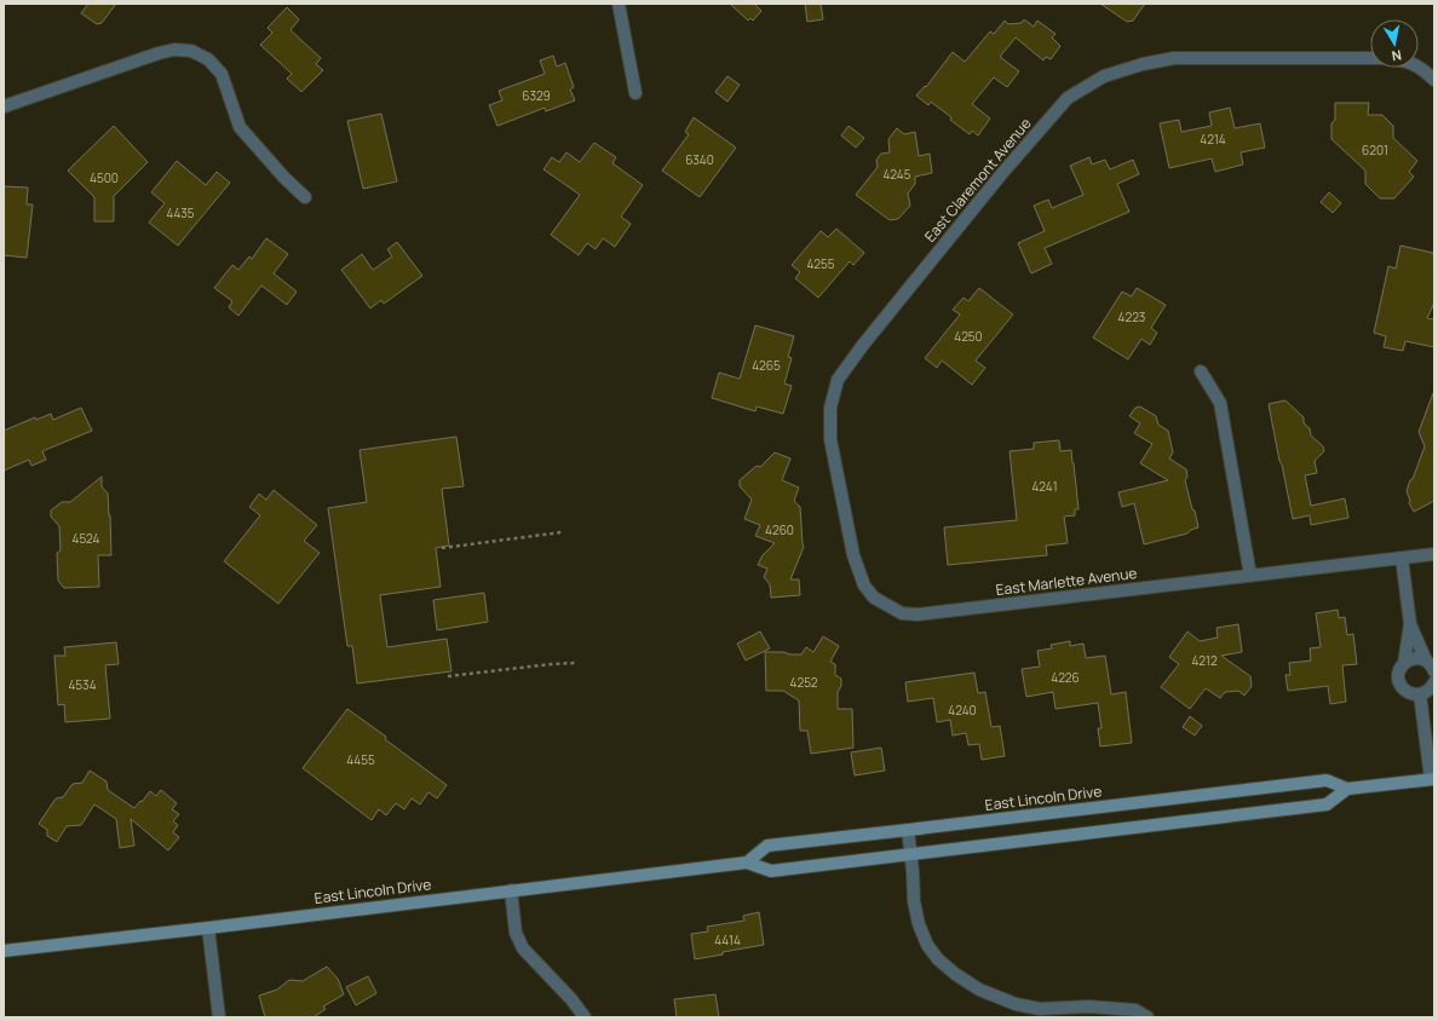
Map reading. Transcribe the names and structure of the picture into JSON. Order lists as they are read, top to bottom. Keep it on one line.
{"streets":{"main road":["East Lincoln Drive"],"street":["East Claremont Avenue","East Marlette Avenue"]},"crossings":[["East Claremont Avenue","East Marlette Avenue"]],"house_numbers":["6329","4214","6201","6340","4245","4500","4435","4255","4223","4250","4265","4241","4260","4524","4212","4226","4252","4534","4240","4455","4414"],"north":"bottom"}
